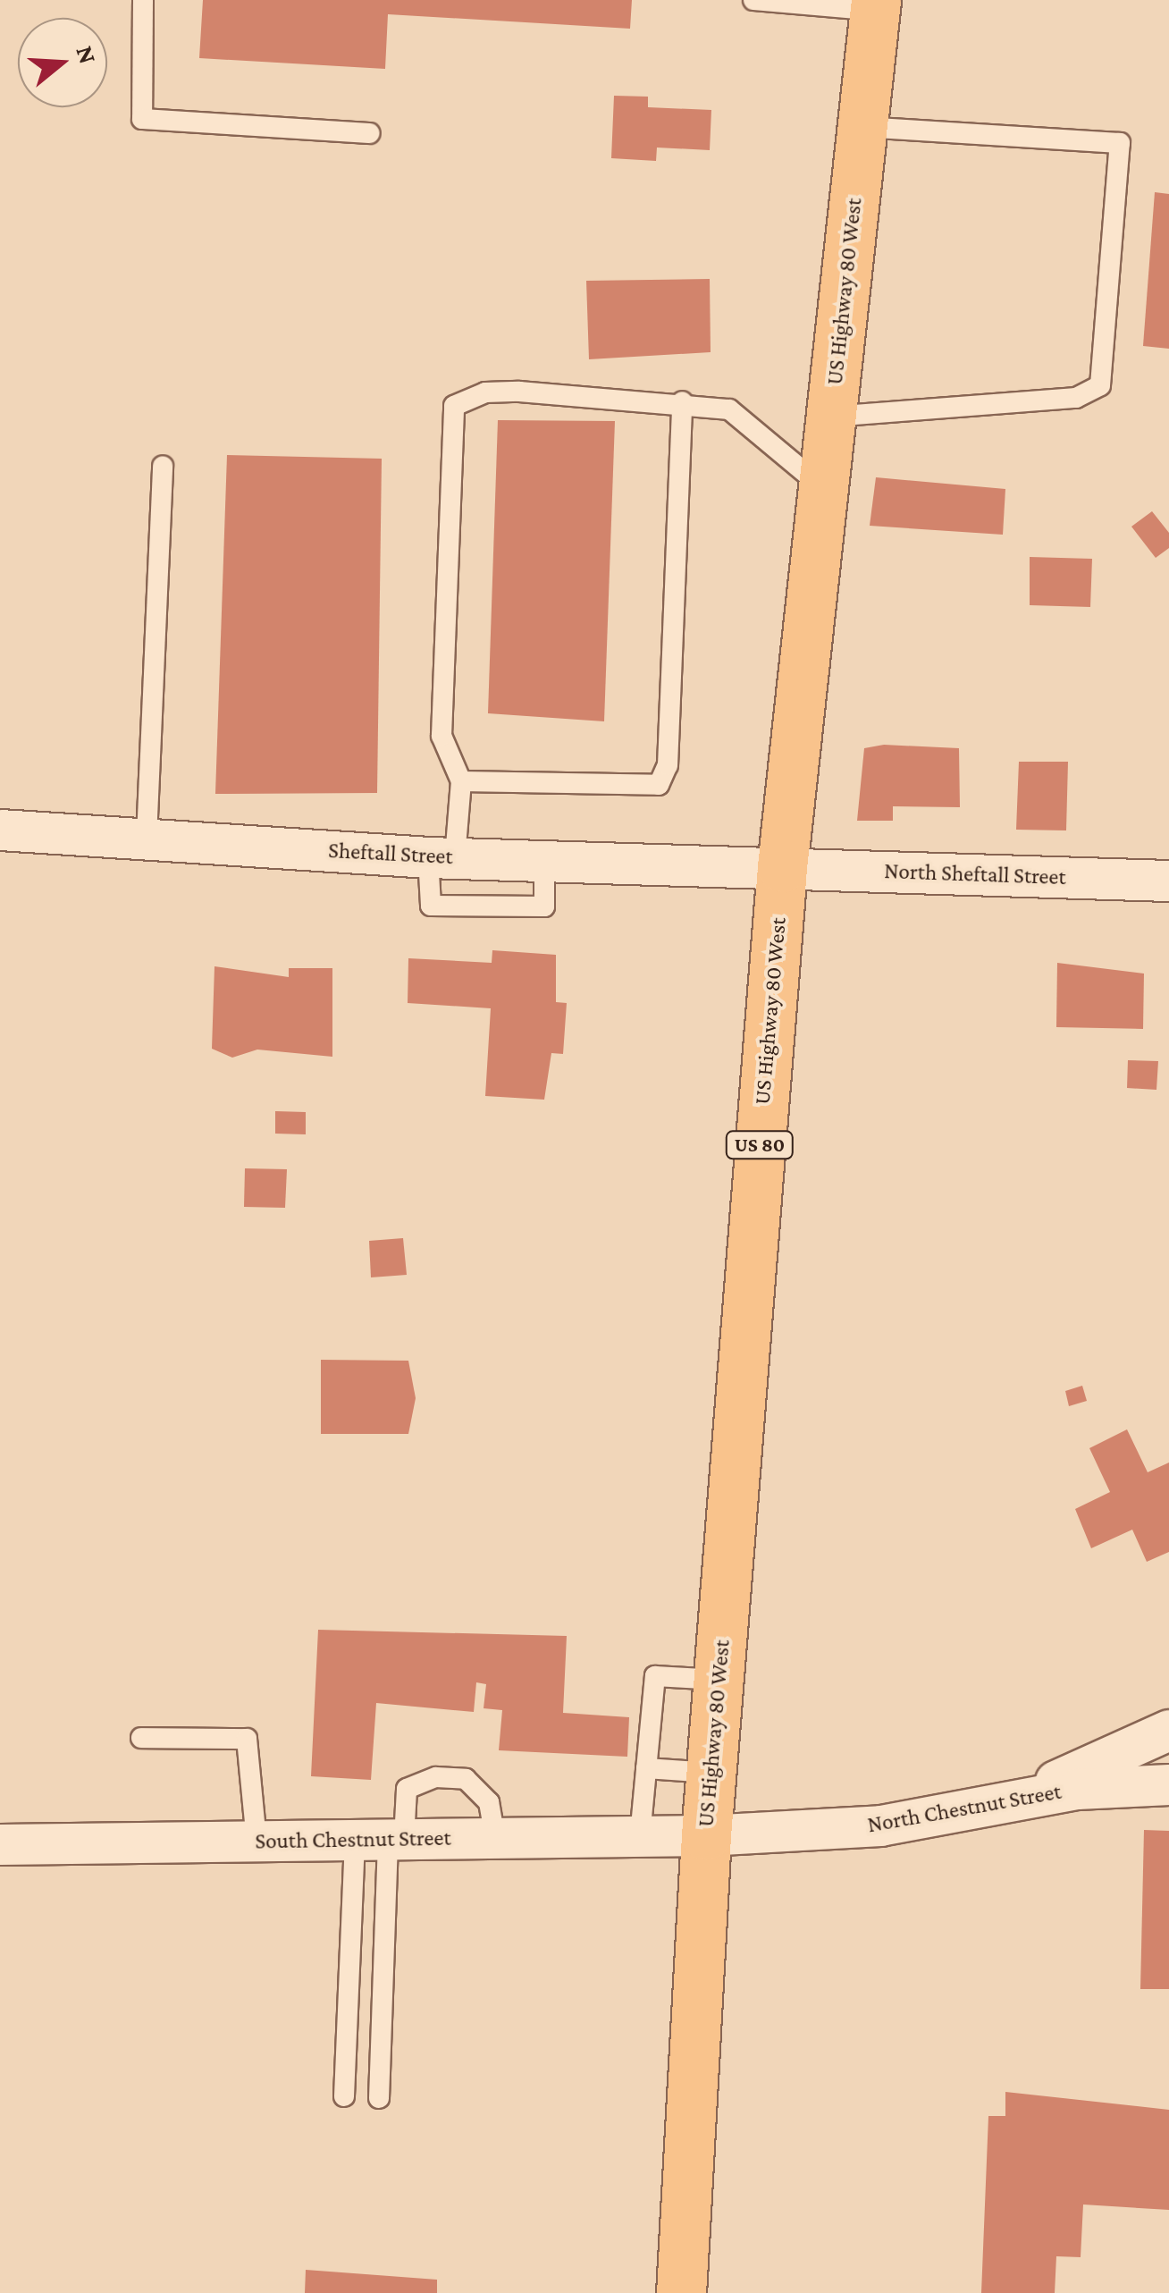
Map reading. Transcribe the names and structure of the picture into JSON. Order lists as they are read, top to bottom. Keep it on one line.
{"streets":{"main road":["US Highway 80 West","US 80"],"street":["Sheftall Street","North Sheftall Street","North Chestnut Street","South Chestnut Street"]},"crossings":[["US Highway 80 West","Sheftall Street"],["US Highway 80 West","North Sheftall Street"],["US Highway 80 West","North Chestnut Street"],["US Highway 80 West","South Chestnut Street"],["Sheftall Street","North Sheftall Street"],["North Chestnut Street","South Chestnut Street"]],"north":"right"}
